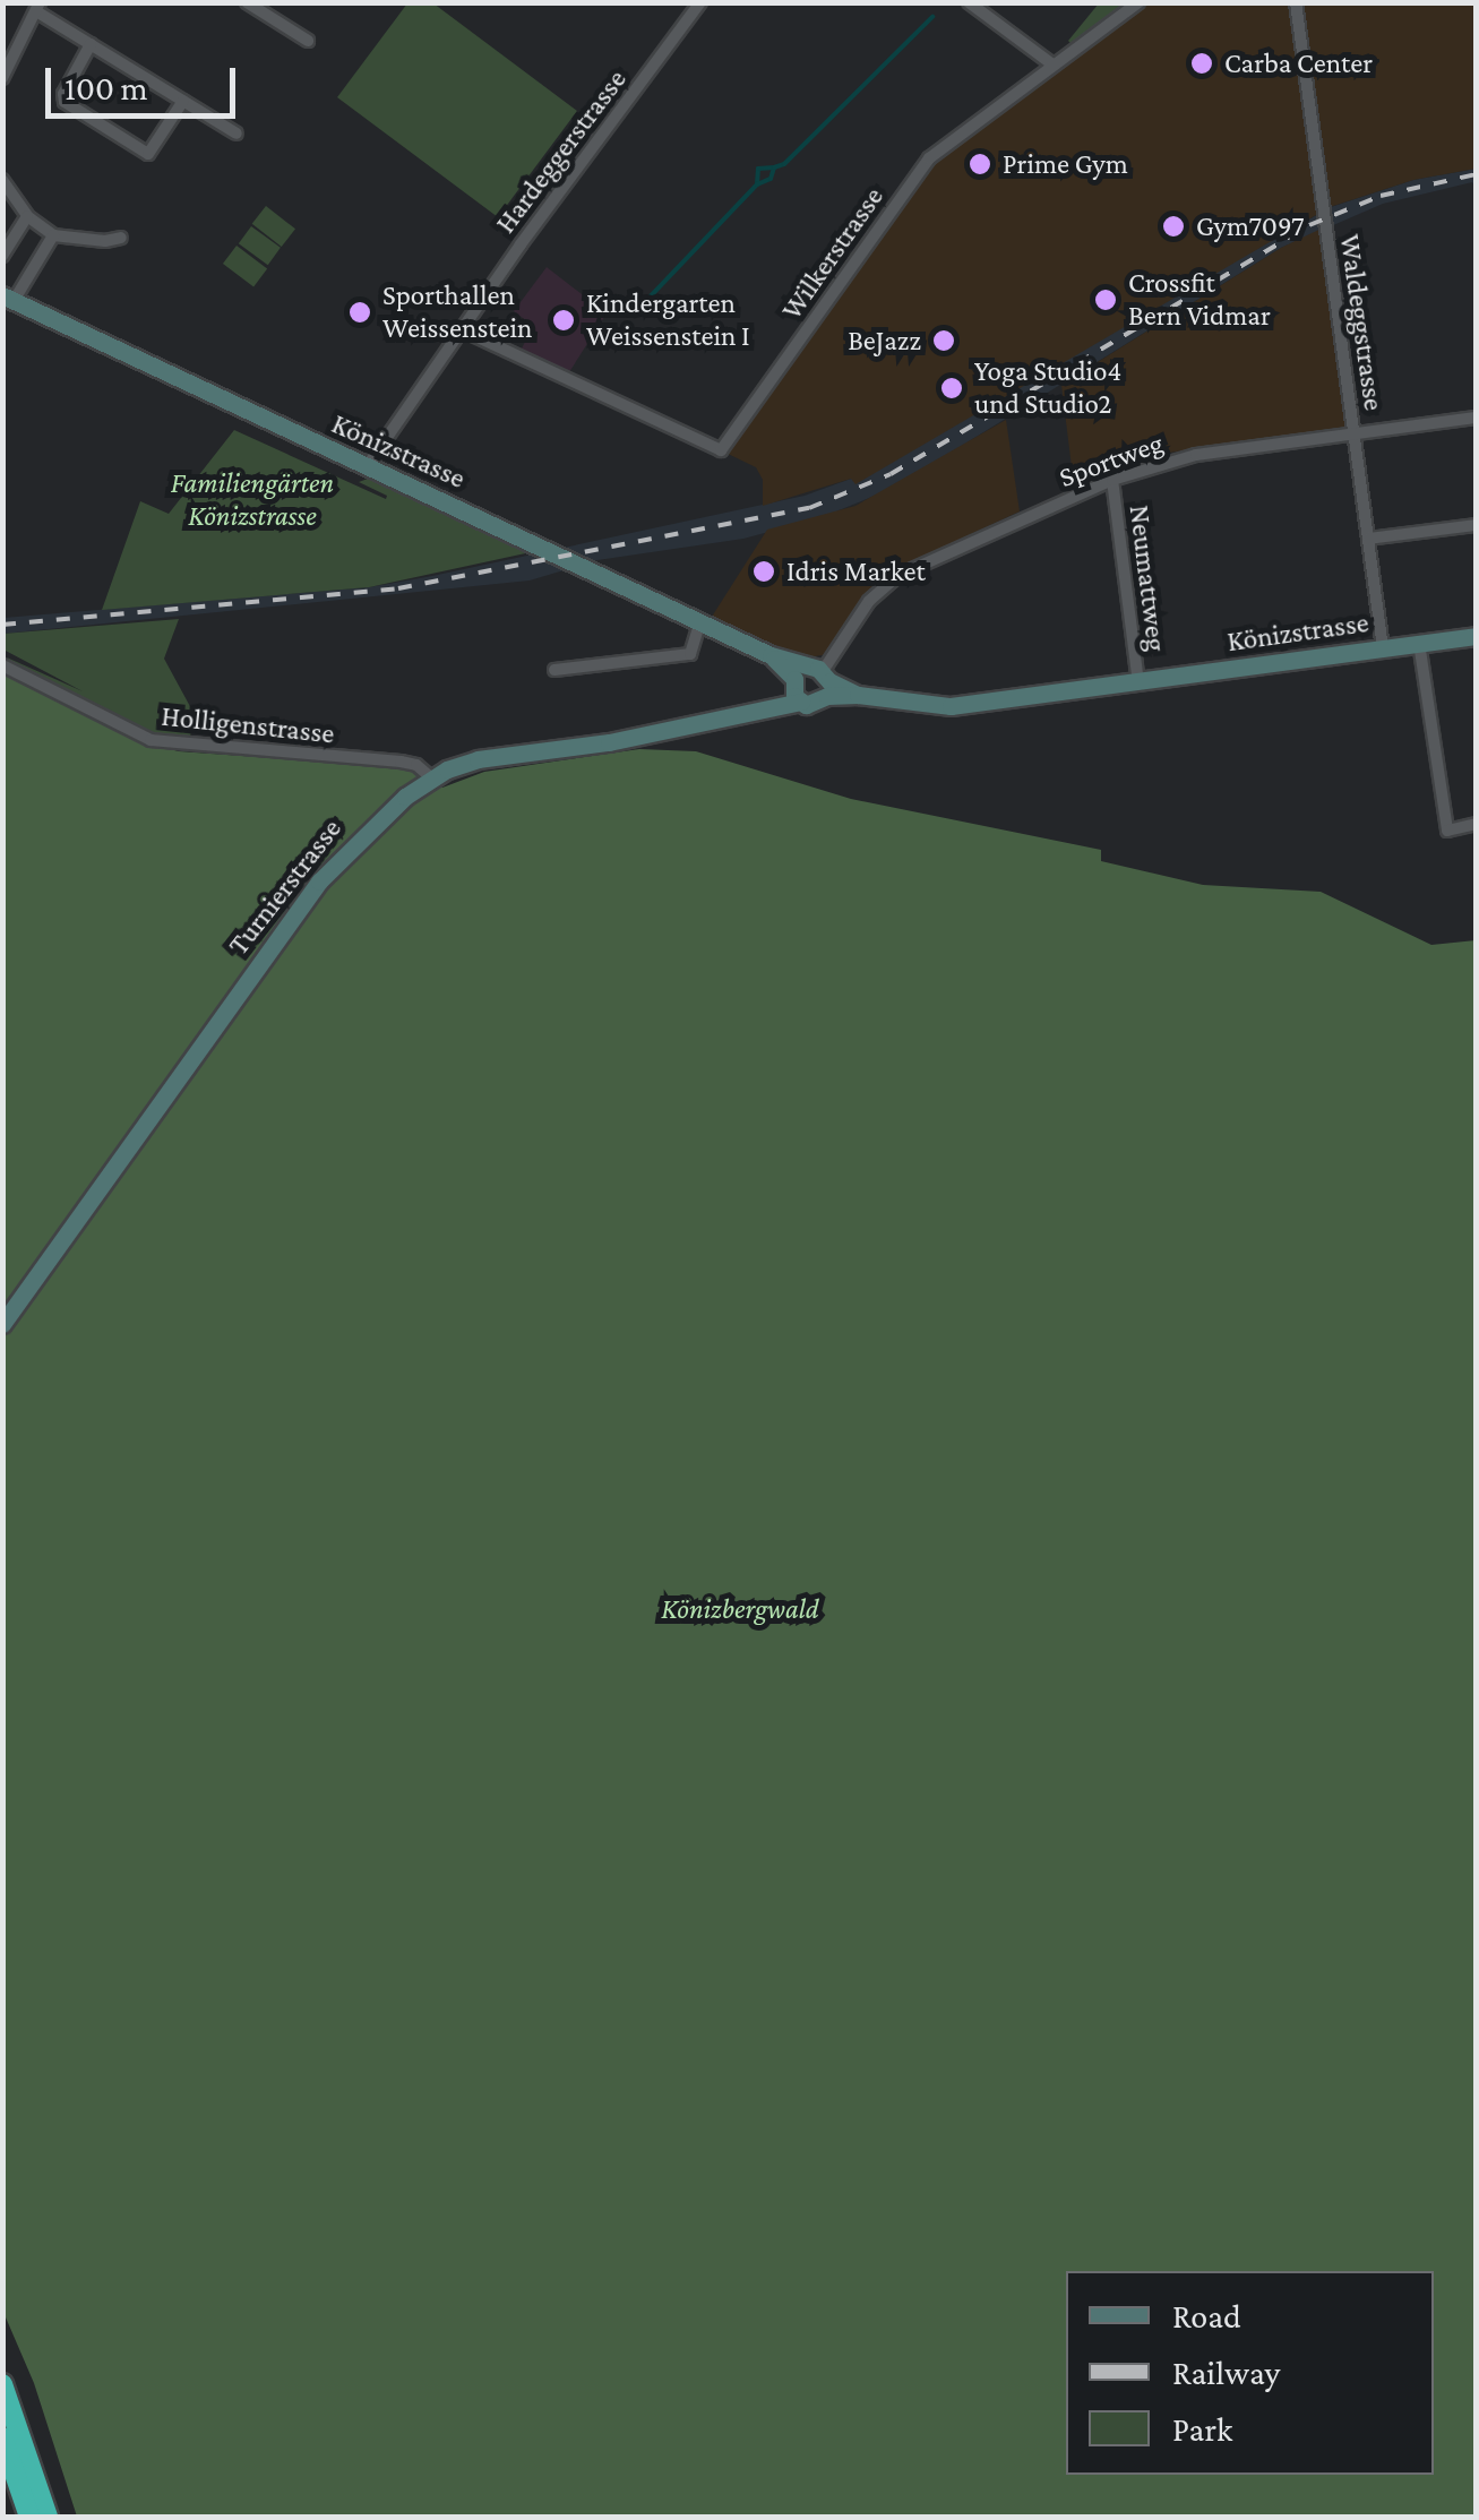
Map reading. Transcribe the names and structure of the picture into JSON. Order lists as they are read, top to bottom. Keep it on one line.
{"streets":{"main road":["Könizstrasse","Turnierstrasse"],"street":["Hardeggerstrasse","Wilkerstrasse","Waldeggstrasse","Sportweg","Neumattweg","Holligenstrasse"]},"crossings":[["Hardeggerstrasse","Wilkerstrasse"],["Hardeggerstrasse","Könizstrasse"],["Waldeggstrasse","Könizstrasse"],["Waldeggstrasse","Sportweg"],["Könizstrasse","Sportweg"],["Könizstrasse","Neumattweg"],["Könizstrasse","Turnierstrasse"],["Sportweg","Neumattweg"],["Sportweg","Turnierstrasse"],["Holligenstrasse","Turnierstrasse"]],"parks":["Familiengärten Könizstrasse","Könizbergwald"],"places":["Carba Center","Prime Gym","Gym7097","Crossfit Bern Vidmar","Sporthallen Weissenstein","Kindergarten Weissenstein I","BeJazz","Yoga Studio4 und Studio2","Idris Market"],"legend":["Road","Railway","Park"],"scale_bar":"100 m"}
